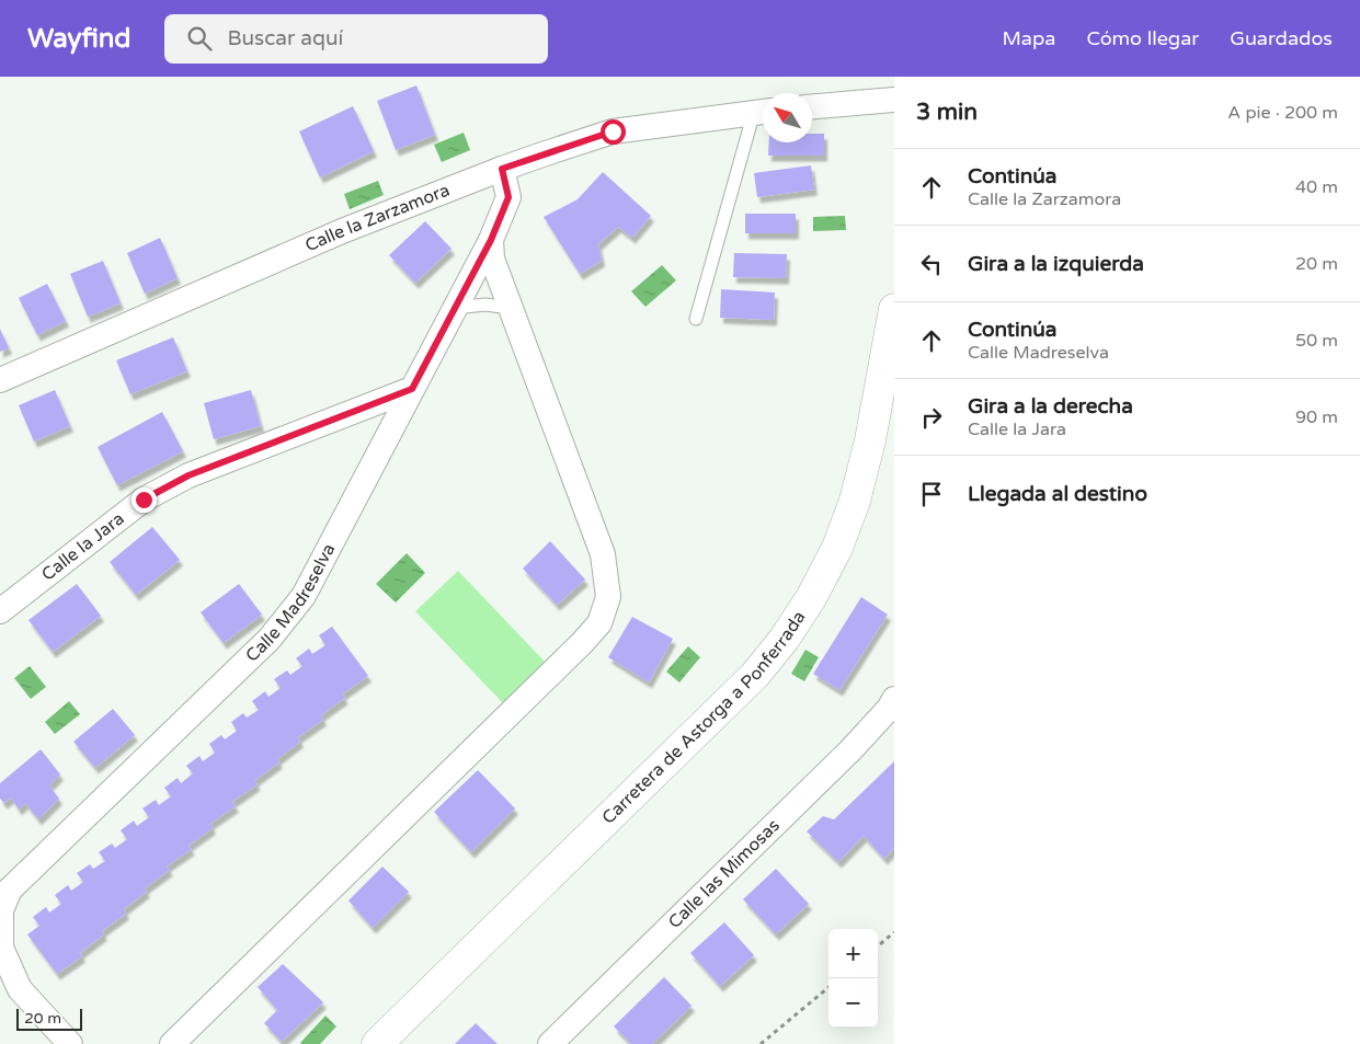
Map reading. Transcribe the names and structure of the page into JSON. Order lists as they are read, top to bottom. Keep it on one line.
{"streets":{"main road":["Carretera de Astorga a Ponferrada"],"street":["Calle la Zarzamora","Calle la Jara","Calle Madreselva","Calle las Mimosas"]},"crossings":[["Calle la Zarzamora","Calle Madreselva"],["Calle la Jara","Calle Madreselva"]],"scale_bar":"20 m","north":"top left","page":{"header":"Wayfind","search":"Buscar aquí","nav":["Mapa","Cómo llegar","Guardados"],"heading":["3 min","A pie · 200 m"],"list":[["Continúa","Calle la Zarzamora","40 m"],["Gira a la izquierda","20 m"],["Continúa","Calle Madreselva","50 m"],["Gira a la derecha","Calle la Jara","90 m"],"Llegada al destino"],"map_buttons":["+","−"],"scale":"20 m"}}
